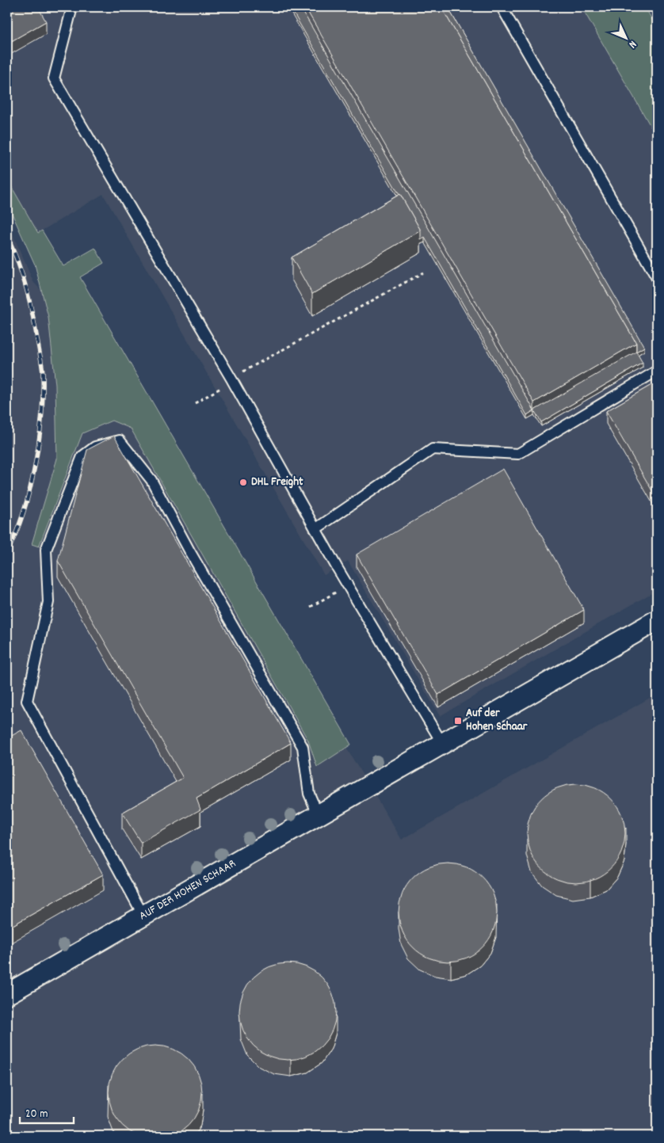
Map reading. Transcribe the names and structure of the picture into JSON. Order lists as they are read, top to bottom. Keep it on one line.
{"streets":{"street":["AUF DER HOHEN SCHAAR"]},"places":{"other":["DHL Freight"],"transit":["Auf der Hohen Schaar"]},"scale_bar":"20 m","north":"bottom right"}
